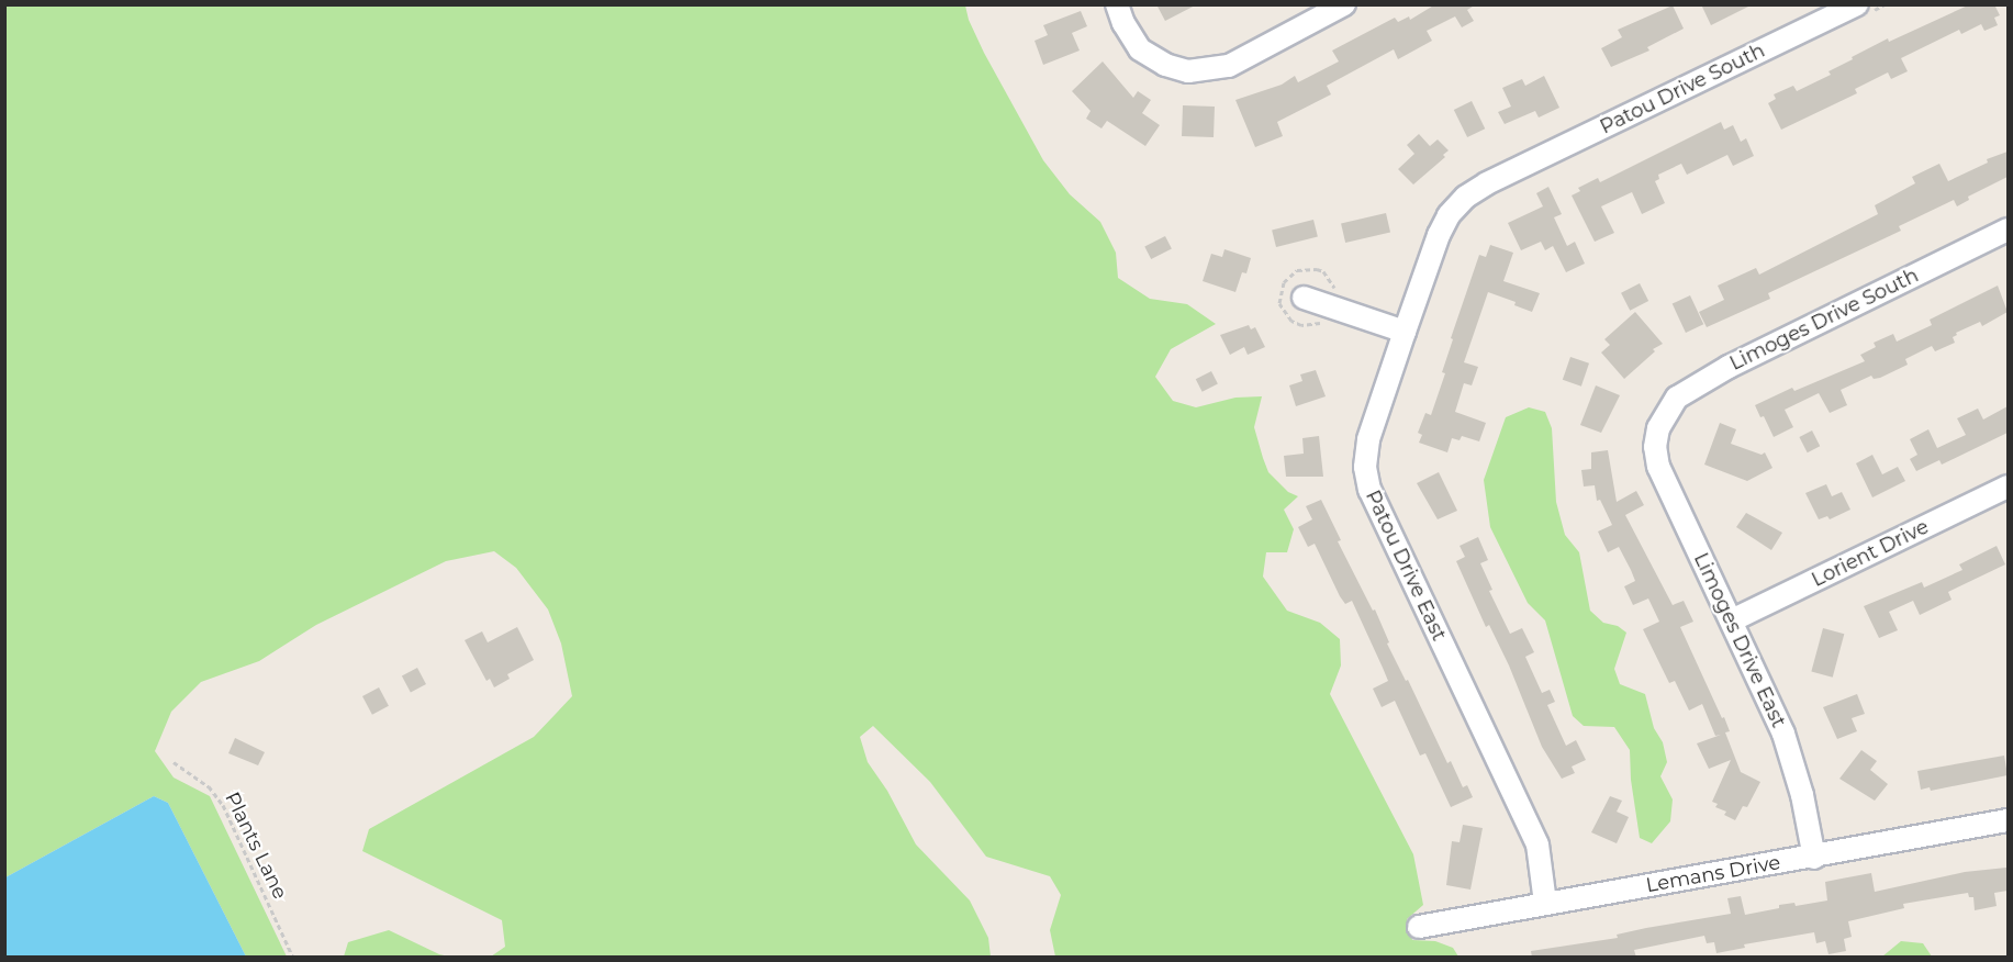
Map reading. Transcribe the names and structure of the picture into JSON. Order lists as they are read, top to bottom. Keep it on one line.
{"streets":{"street":["Patou Drive South","Limoges Drive South","Lorient Drive","Patou Drive East","Limoges Drive East","Lemans Drive"],"path":["Plants Lane"]},"crossings":[["Patou Drive South","Patou Drive East"],["Limoges Drive South","Limoges Drive East"],["Lorient Drive","Limoges Drive East"],["Patou Drive East","Lemans Drive"],["Limoges Drive East","Lemans Drive"]]}
